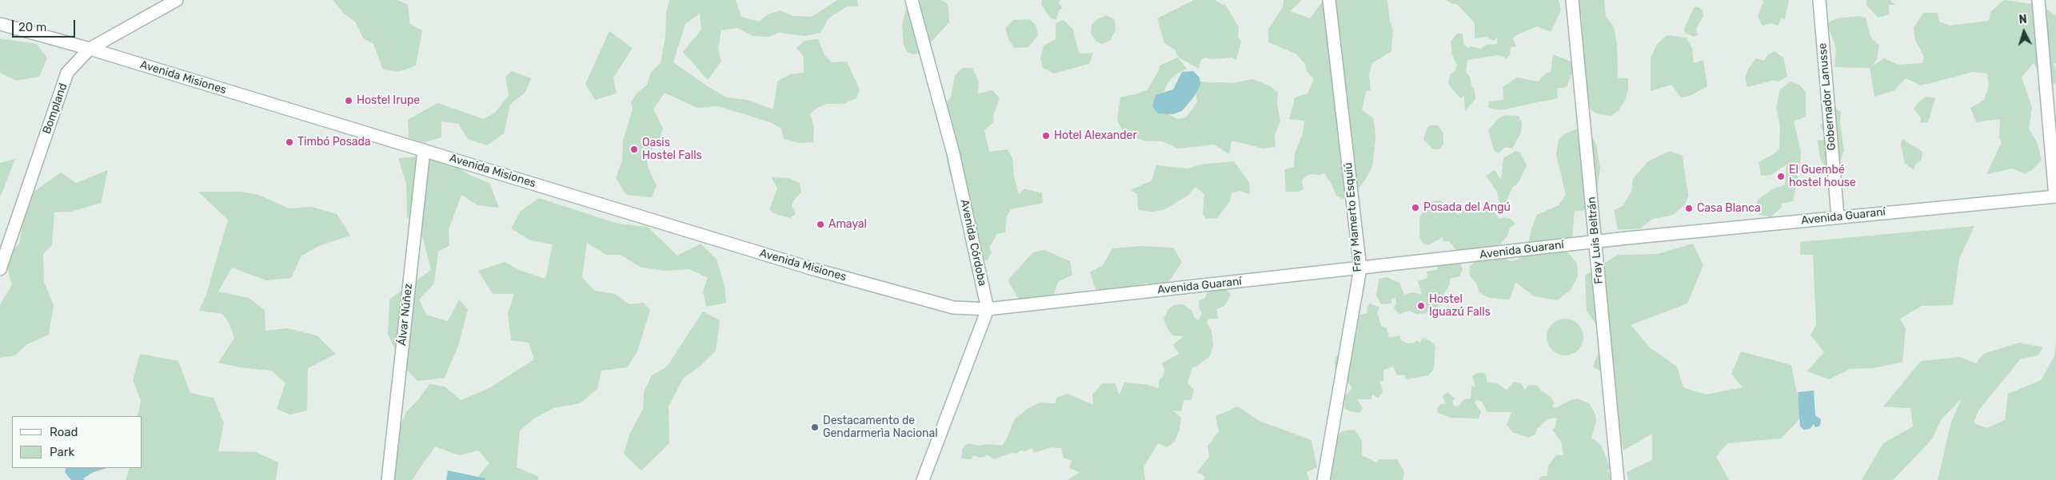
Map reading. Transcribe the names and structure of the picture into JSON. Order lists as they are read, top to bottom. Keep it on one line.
{"streets":{"main road":["Avenida Misiones","Gobernador Lanusse","Bompland","Avenida Guaraní","Fray Mamerto Esquiú","Fray Luis Beltrán","Avenida Córdoba","Álvar Núñez"]},"crossings":[["Avenida Misiones","Bompland"],["Avenida Misiones","Avenida Guaraní"],["Avenida Misiones","Avenida Córdoba"],["Avenida Misiones","Álvar Núñez"],["Gobernador Lanusse","Avenida Guaraní"],["Avenida Guaraní","Fray Mamerto Esquiú"],["Avenida Guaraní","Fray Luis Beltrán"],["Avenida Guaraní","Avenida Córdoba"]],"places":["Hostel Irupe","Hotel Alexander","Timbó Posada","Oasis Hostel Falls","El Guembé hostel house","Posada del Angú","Casa Blanca","Amayal","Hostel Iguazú Falls","Destacamento de Gendarmerìa Nacional"],"legend":["Road","Park"],"scale_bar":"20 m","north":"top"}
